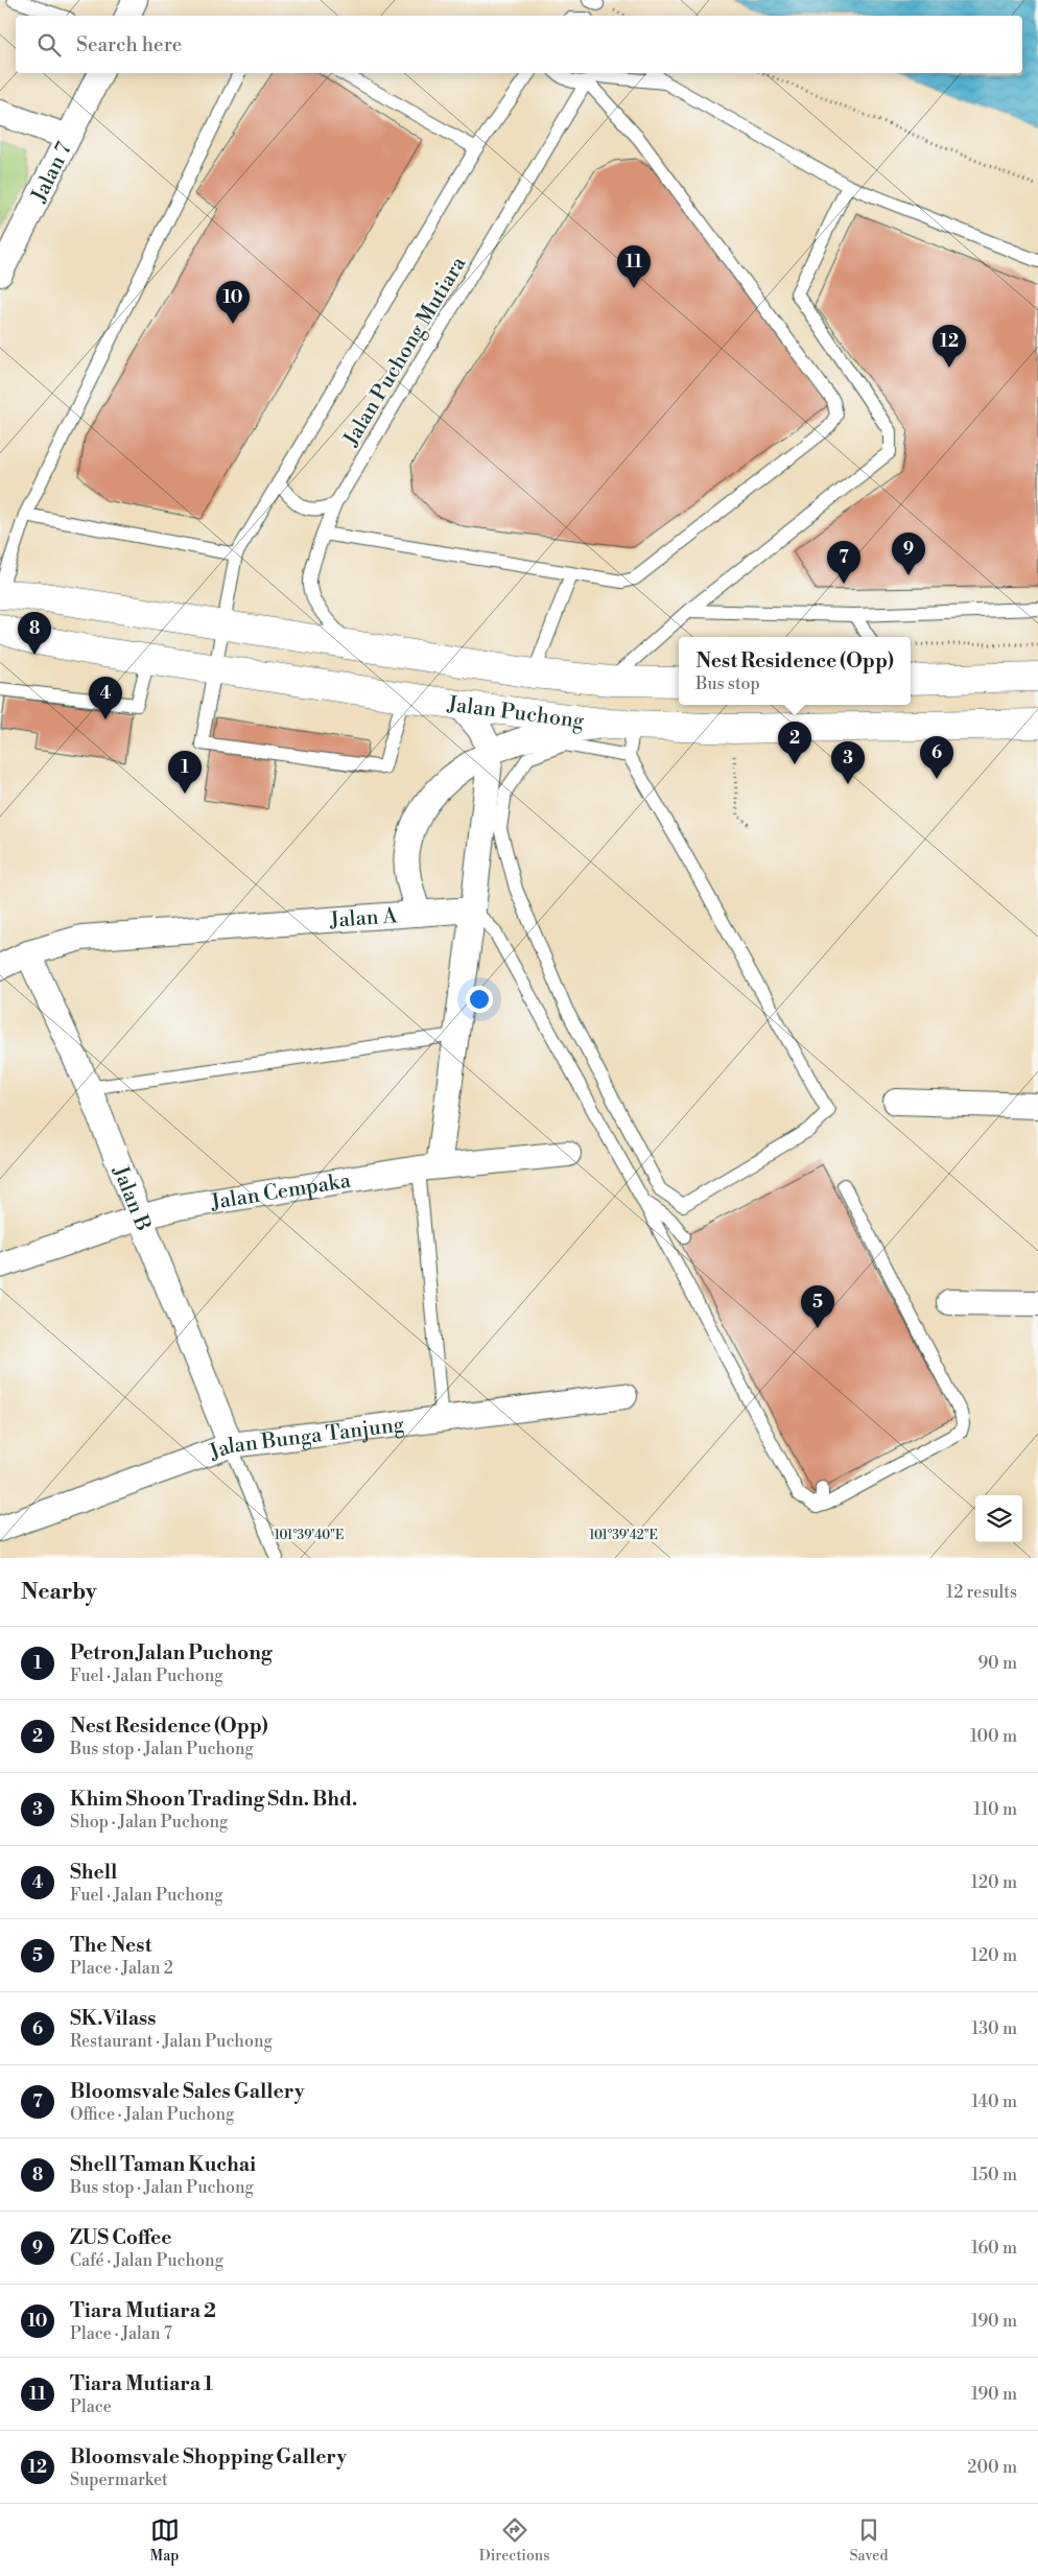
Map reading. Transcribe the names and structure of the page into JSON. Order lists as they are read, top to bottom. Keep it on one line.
{"streets":{"main road":["Jalan Puchong"],"street":["Jalan 7","Jalan A","Jalan Cempaka","Jalan B","Jalan Bunga Tanjung"],"lane":["Jalan Puchong Mutiara"]},"crossings":[["Jalan Puchong Mutiara","Jalan Puchong"],["Jalan A","Jalan B"],["Jalan Cempaka","Jalan B"],["Jalan B","Jalan Bunga Tanjung"]],"page":{"search":"Search here","pins":["11","10","12","9","7","8","4","2","6","3","1","5"],"popup":["Nest Residence (Opp)","Bus stop"],"heading":["Nearby","12 results"],"list":[{"mark":"1","name":"Petron Jalan Puchong","note":"Fuel · Jalan Puchong","value":"90 m"},{"mark":"2","name":"Nest Residence (Opp)","note":"Bus stop · Jalan Puchong","value":"100 m"},{"mark":"3","name":"Khim Shoon Trading Sdn. Bhd.","note":"Shop · Jalan Puchong","value":"110 m"},{"mark":"4","name":"Shell","note":"Fuel · Jalan Puchong","value":"120 m"},{"mark":"5","name":"The Nest","note":"Place · Jalan 2","value":"120 m"},{"mark":"6","name":"SK.Vilass","note":"Restaurant · Jalan Puchong","value":"130 m"},{"mark":"7","name":"Bloomsvale Sales Gallery","note":"Office · Jalan Puchong","value":"140 m"},{"mark":"8","name":"Shell Taman Kuchai","note":"Bus stop · Jalan Puchong","value":"150 m"},{"mark":"9","name":"ZUS Coffee","note":"Café · Jalan Puchong","value":"160 m"},{"mark":"10","name":"Tiara Mutiara 2","note":"Place · Jalan 7","value":"190 m"},{"mark":"11","name":"Tiara Mutiara 1","note":"Place","value":"190 m"},{"mark":"12","name":"Bloomsvale Shopping Gallery","note":"Supermarket","value":"200 m"}],"nav":["Map","Directions","Saved"]},"coordinates":["101°39'40\"E","101°39'42\"E"]}
